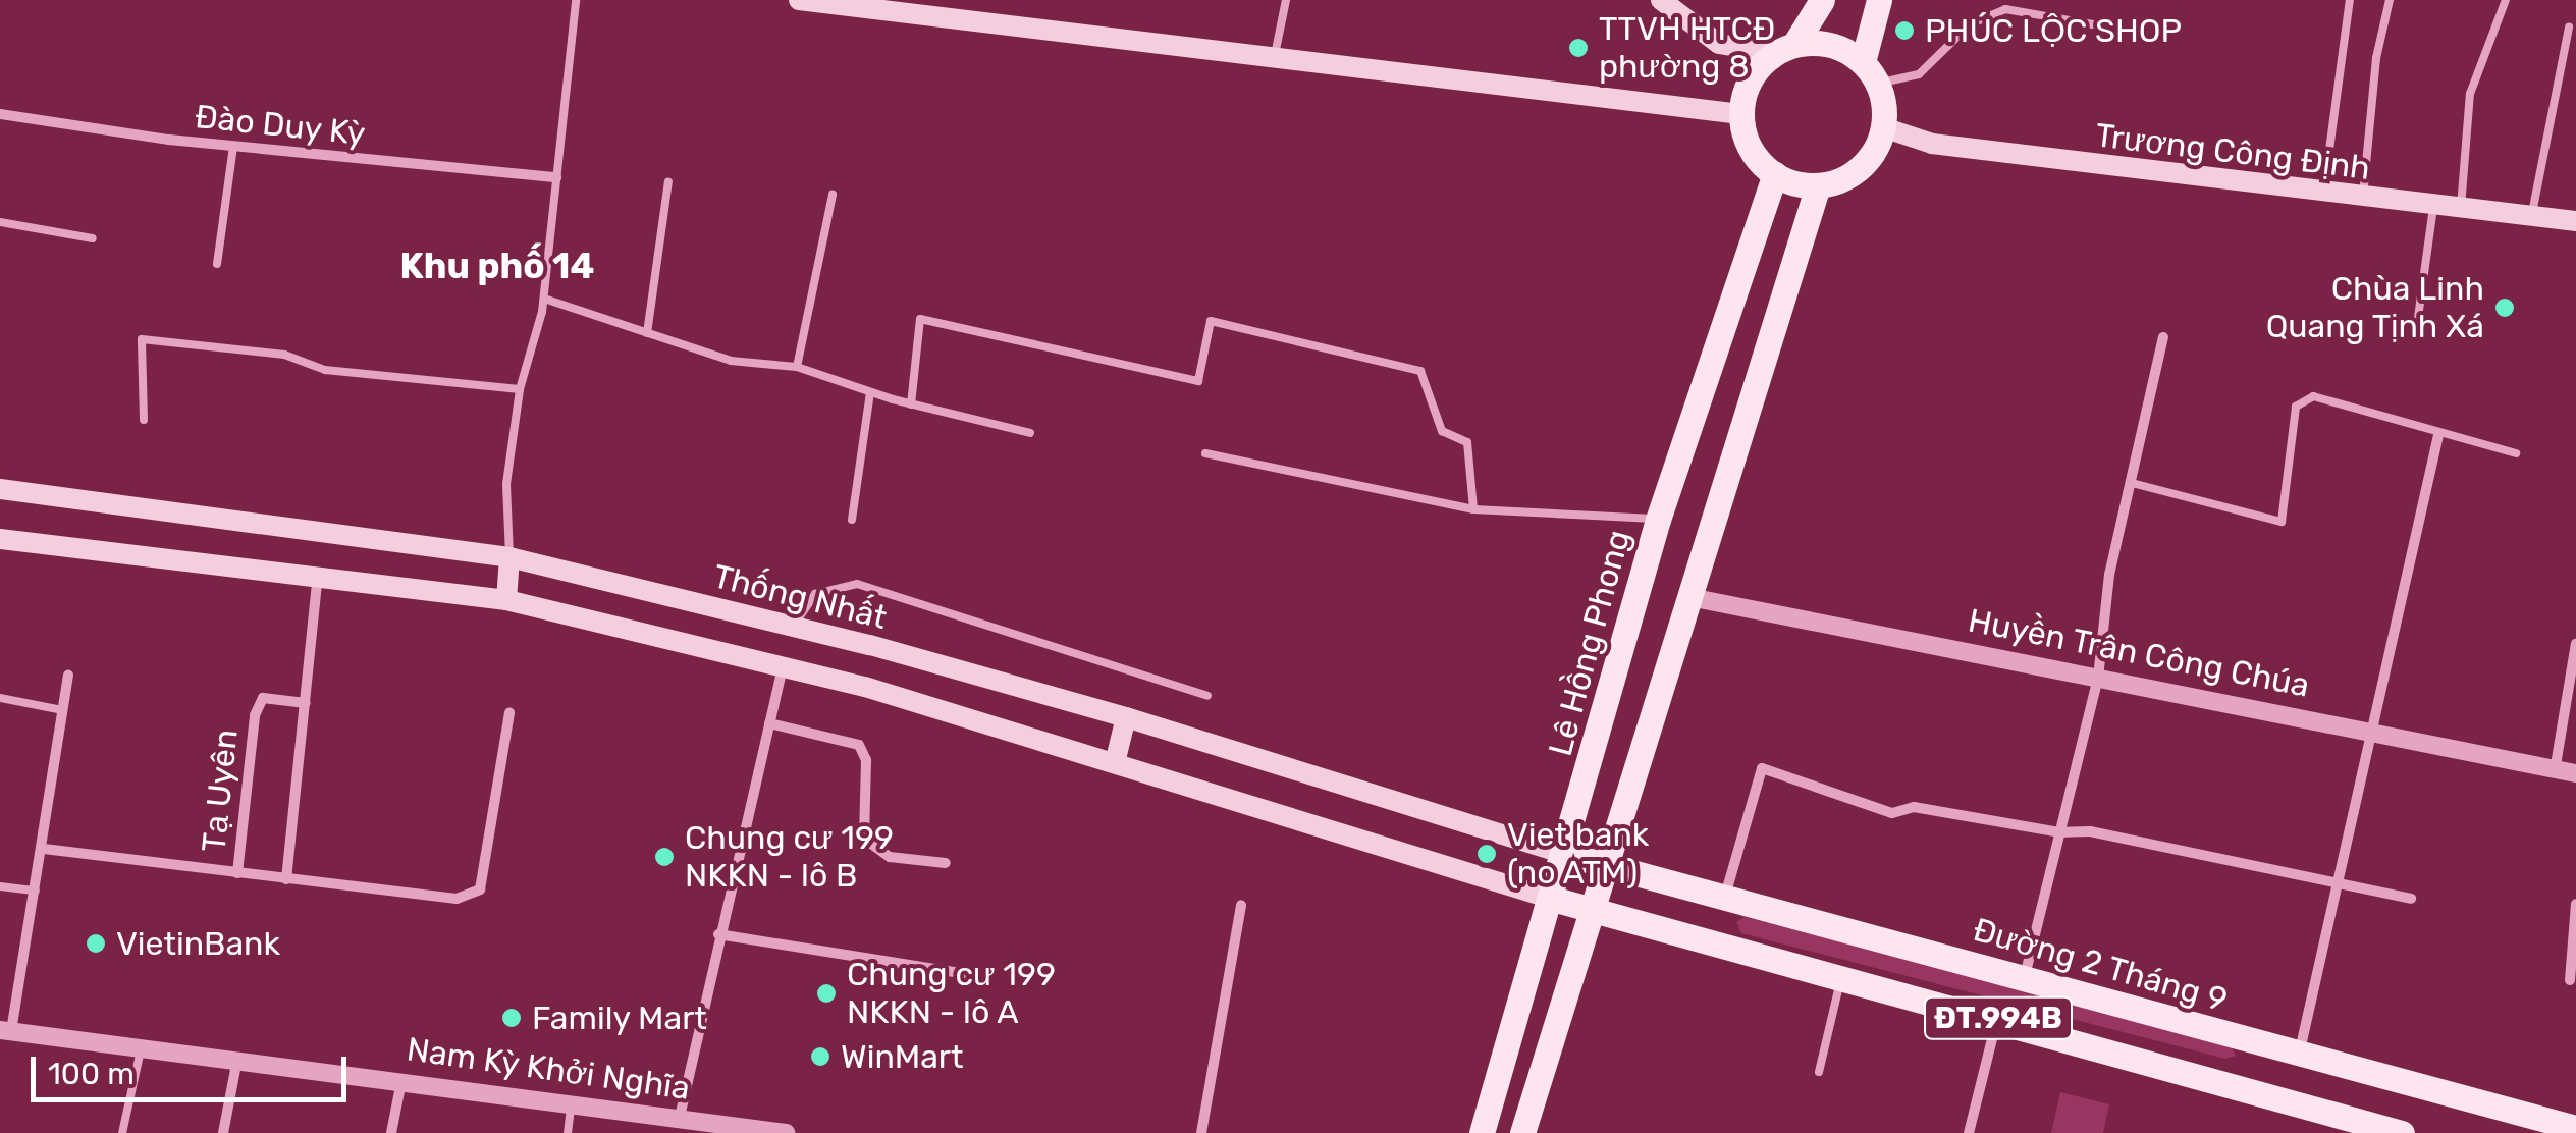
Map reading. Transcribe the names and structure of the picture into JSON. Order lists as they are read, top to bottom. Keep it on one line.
{"streets":{"main road":["Trương Công Định","Thống Nhất","Lê Hồng Phong","Đường 2 Tháng 9","ĐT.994B"],"street":["Đào Duy Kỳ","Huyền Trân Công Chúa","Tạ Uyên","Nam Kỳ Khởi Nghĩa"]},"crossings":[["Trương Công Định","Lê Hồng Phong"],["Thống Nhất","Lê Hồng Phong"],["Thống Nhất","Đường 2 Tháng 9"],["Lê Hồng Phong","Đường 2 Tháng 9"]],"districts":["Khu phố 14"],"places":["PHÚC LỘC SHOP","TTVH HTCĐ phường 8","Chùa Linh Quang Tịnh Xá","Viet bank (no ATM)","Chung cư 199 NKKN - lô B","VietinBank","Chung cư 199 NKKN - lô A","Family Mart","WinMart"],"scale_bar":"100 m"}
